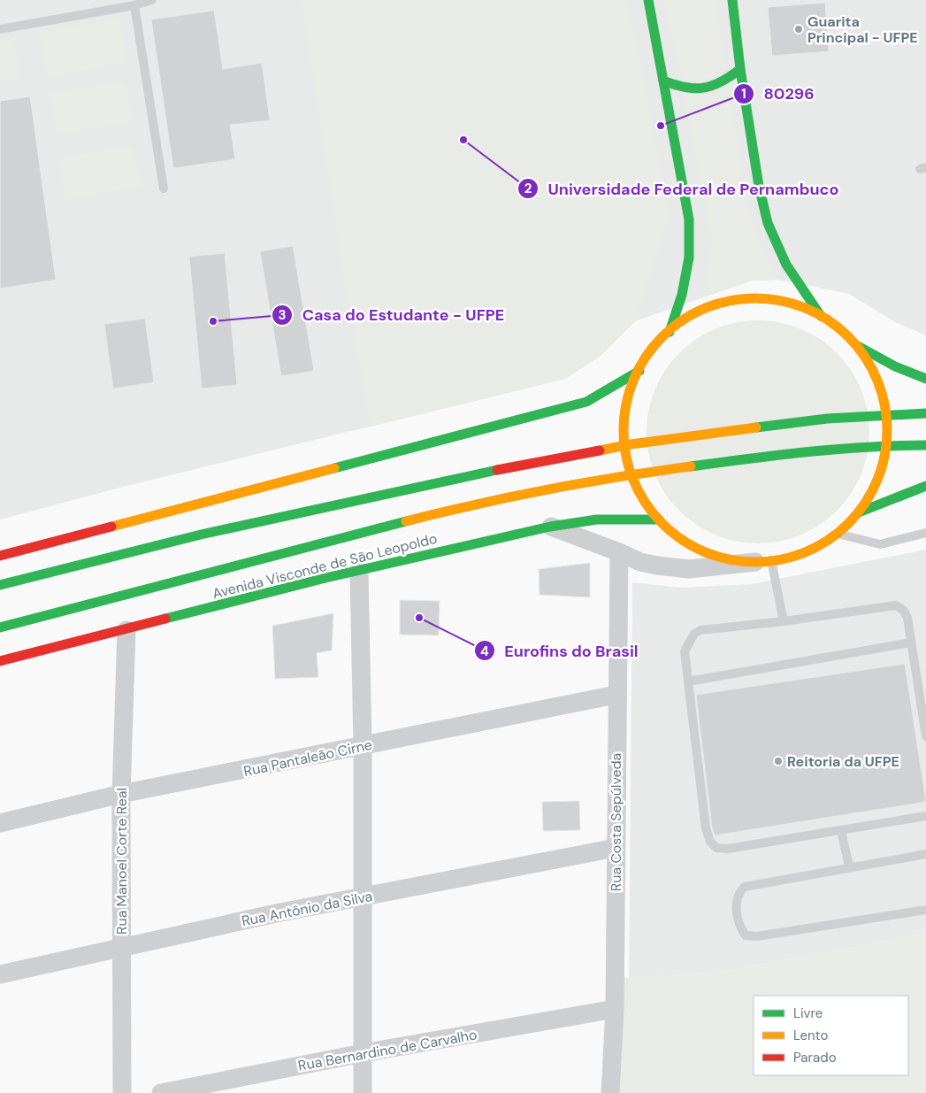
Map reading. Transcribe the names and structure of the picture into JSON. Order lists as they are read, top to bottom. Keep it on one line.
{"streets":{"main road":["Avenida Visconde de São Leopoldo"],"street":["Rua Pantaleão Cirne","Rua Costa Sepúlveda","Rua Manoel Corte Real","Rua Antônio da Silva","Rua Bernardino de Carvalho"]},"crossings":[["Avenida Visconde de São Leopoldo","Rua Manoel Corte Real"],["Rua Pantaleão Cirne","Rua Costa Sepúlveda"],["Rua Pantaleão Cirne","Rua Manoel Corte Real"],["Rua Costa Sepúlveda","Rua Antônio da Silva"],["Rua Costa Sepúlveda","Rua Bernardino de Carvalho"],["Rua Manoel Corte Real","Rua Antônio da Silva"]],"places":["Guarita Principal - UFPE","80296","Universidade Federal de Pernambuco","Casa do Estudante - UFPE","Eurofins do Brasil","Reitoria da UFPE"],"legend":["Livre","Lento","Parado"]}
